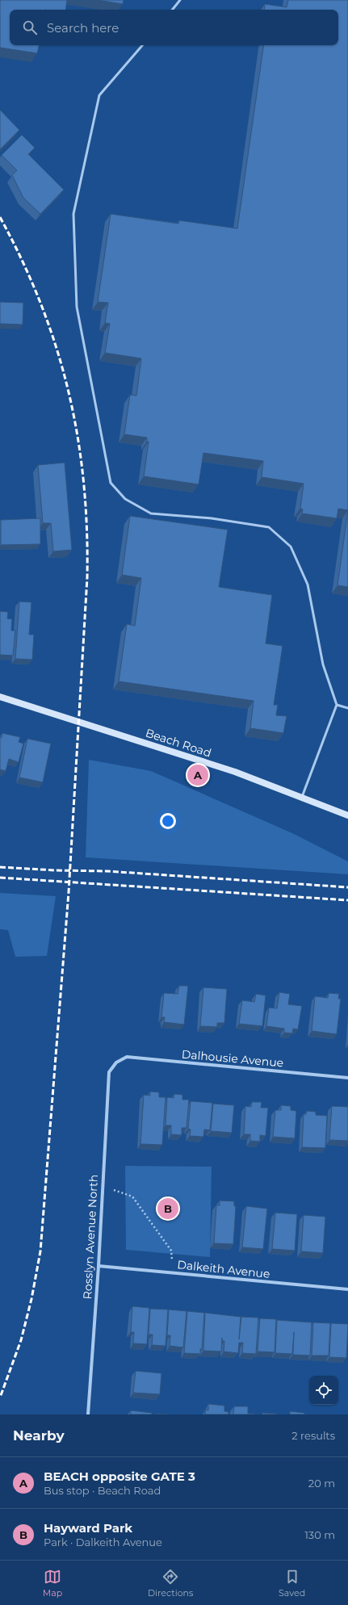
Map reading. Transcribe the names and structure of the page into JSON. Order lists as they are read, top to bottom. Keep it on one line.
{"streets":{"street":["Beach Road","Dalhousie Avenue","Rosslyn Avenue North","Dalkeith Avenue"]},"crossings":[["Dalhousie Avenue","Rosslyn Avenue North"],["Rosslyn Avenue North","Dalkeith Avenue"]],"page":{"search":"Search here","pins":["A","B"],"heading":["Nearby","2 results"],"list":[{"mark":"A","name":"BEACH opposite GATE 3","note":"Bus stop · Beach Road","value":"20 m"},{"mark":"B","name":"Hayward Park","note":"Park · Dalkeith Avenue","value":"130 m"}],"nav":["Map","Directions","Saved"]}}
